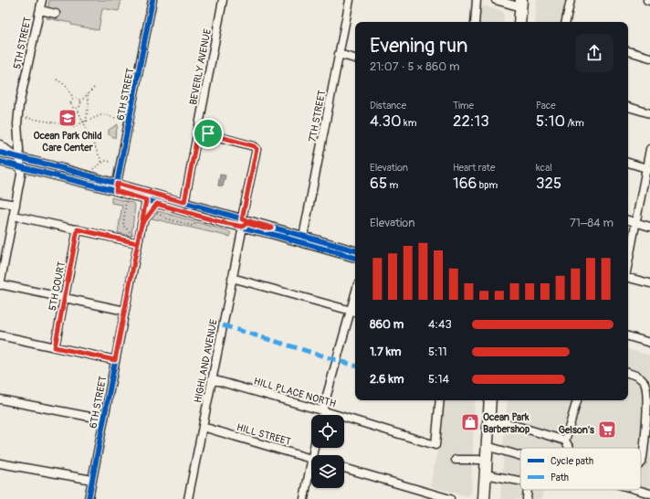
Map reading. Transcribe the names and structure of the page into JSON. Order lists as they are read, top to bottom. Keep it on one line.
{"streets":{"street":["5TH STREET","BEVERLY AVENUE","6TH STREET","7TH STREET","5TH COURT","HIGHLAND AVENUE","HILL PLACE NORTH","HILL STREET"]},"crossings":[["BEVERLY AVENUE","HIGHLAND AVENUE"],["HIGHLAND AVENUE","HILL PLACE NORTH"],["HIGHLAND AVENUE","HILL STREET"]],"places":{"school or university":["Ocean Park Child Care Center"],"shop":["Ocean Park Barbershop"],"supermarket":["Gelson's"]},"legend":["Cycle path","Path"],"page":{"heading":["Evening run","21:07 · 5 × 860 m"],"stats":[["Distance","4.30 km"],["Time","22:13"],["Pace","5:10 /km"],["Elevation","65 m"],["Heart rate","166 bpm"],["kcal","325"]],"chart":["Elevation","71–84 m"],"list":[{"name":"860 m","note":"4:43"},{"name":"1.7 km","note":"5:11"},{"name":"2.6 km","note":"5:14"}]}}
